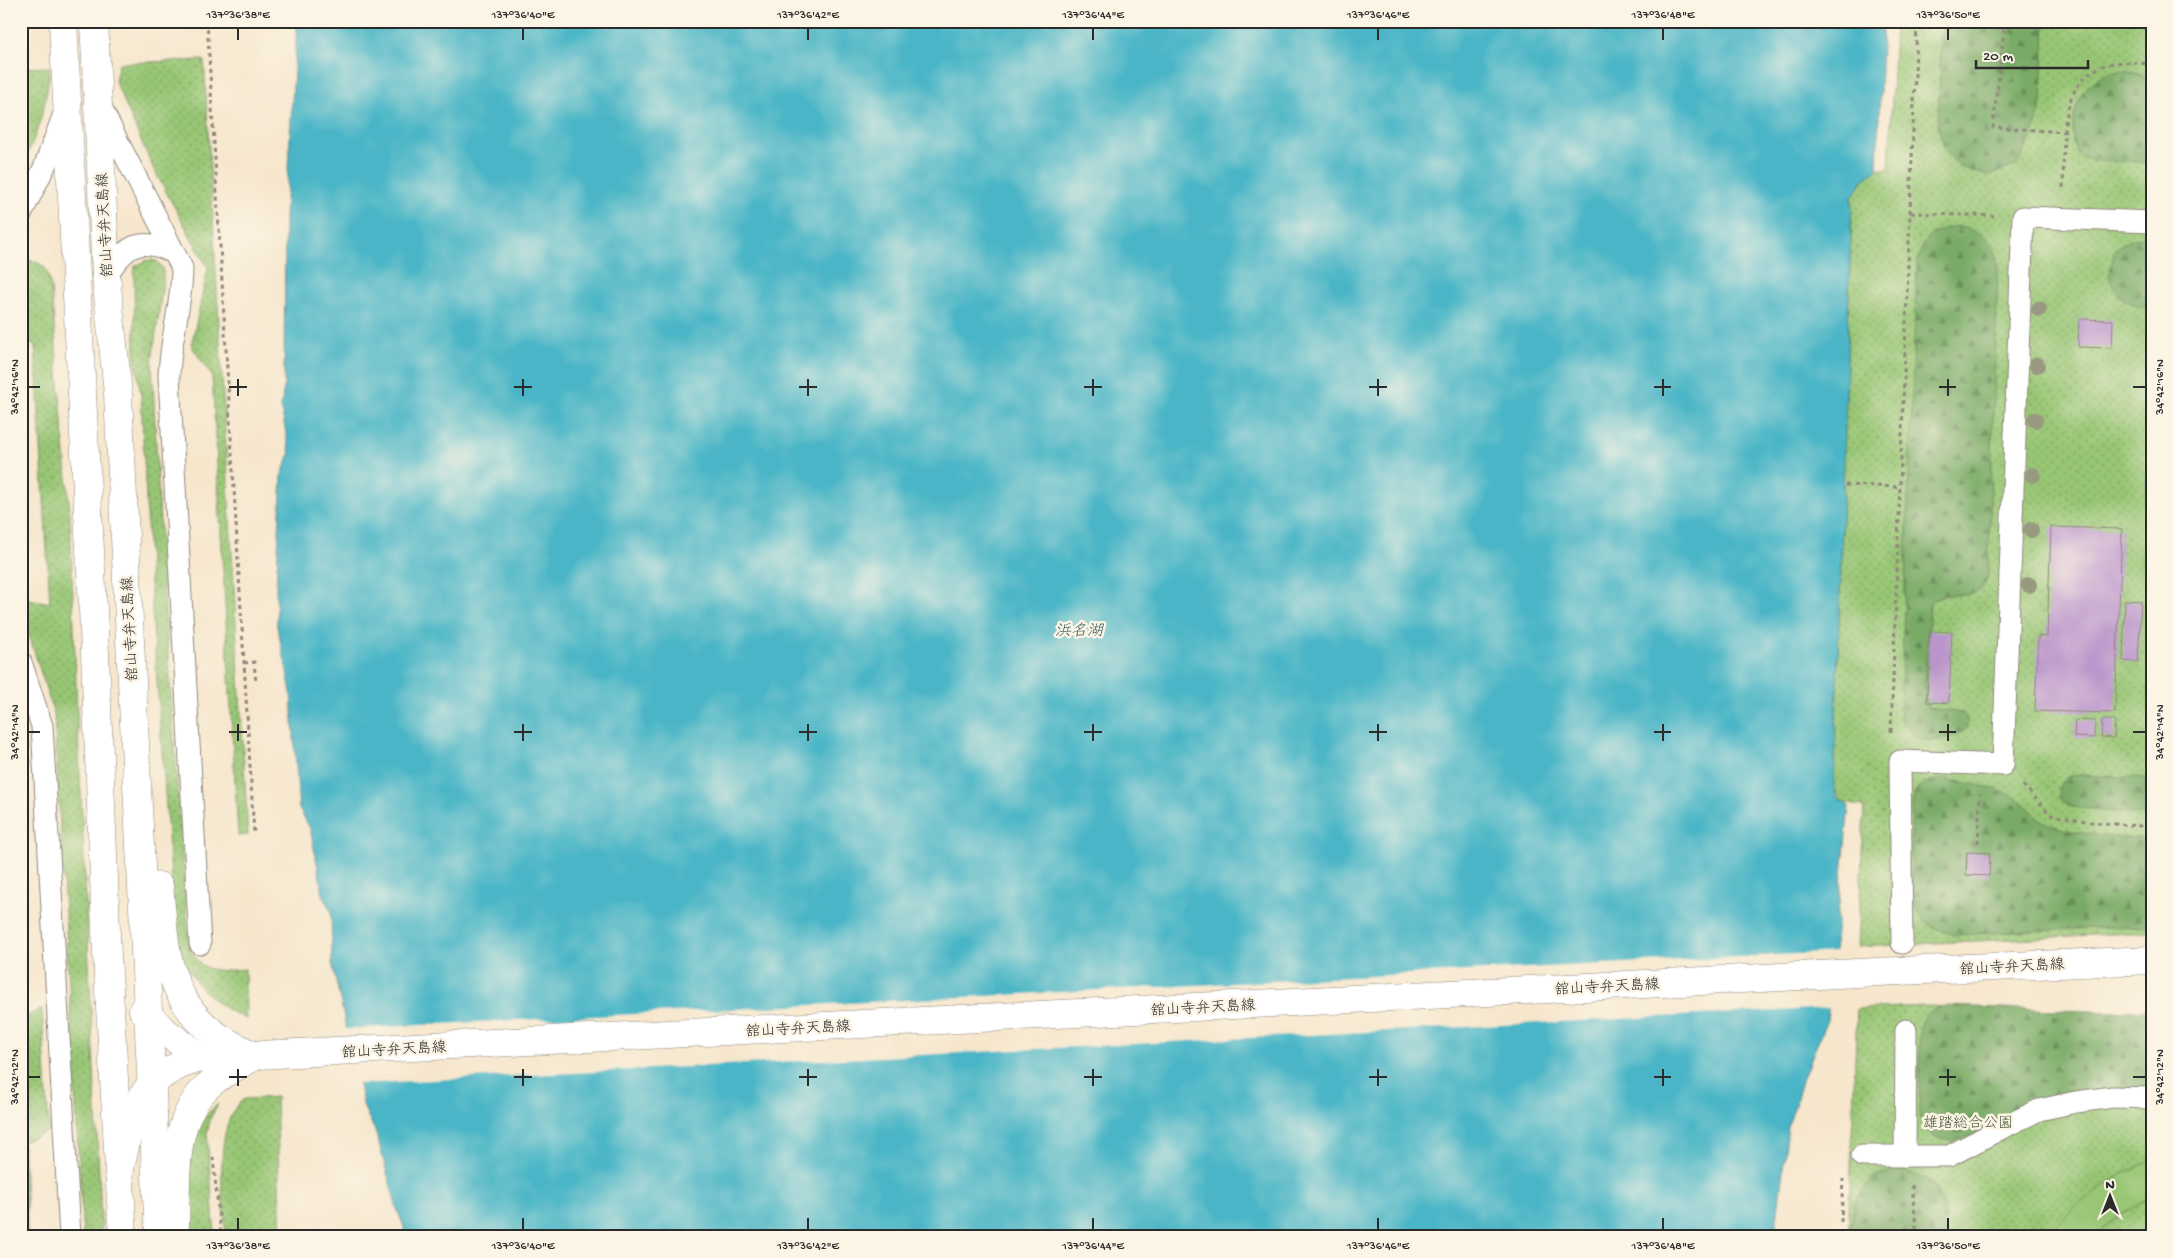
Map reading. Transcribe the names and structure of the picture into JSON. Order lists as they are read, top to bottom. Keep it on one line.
{"streets":{"main road":["舘山寺弁天島線"]},"water":["浜名湖"],"parks":["雄踏総合公園"],"scale_bar":"20 m","north":"top","coordinates":["137°36'38\"E","137°36'40\"E","137°36'42\"E","137°36'44\"E","137°36'46\"E","137°36'48\"E","137°36'50\"E","34°42'16\"N","34°42'14\"N","34°42'12\"N"]}
